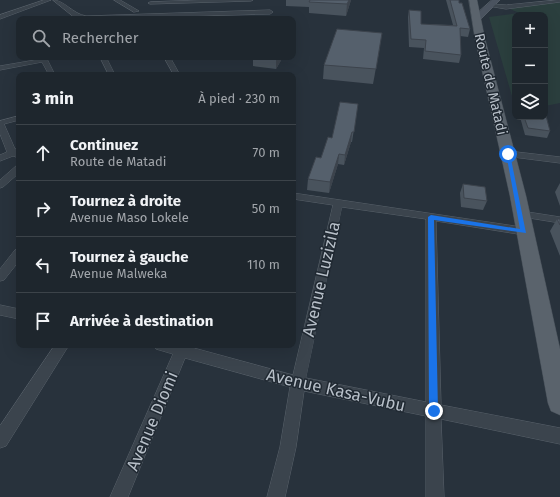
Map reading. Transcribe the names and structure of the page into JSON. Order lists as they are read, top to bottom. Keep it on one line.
{"streets":{"main road":["Route de Matadi"],"street":["Avenue Luzizila","Avenue Kasa-Vubu","Avenue Diomi"]},"crossings":[["Avenue Luzizila","Avenue Kasa-Vubu"]],"page":{"map_buttons":["+","−"],"search":"Rechercher","heading":["3 min","À pied · 230 m"],"list":[["Continuez","Route de Matadi","70 m"],["Tournez à droite","Avenue Maso Lokele","50 m"],["Tournez à gauche","Avenue Malweka","110 m"],"Arrivée à destination"]}}
